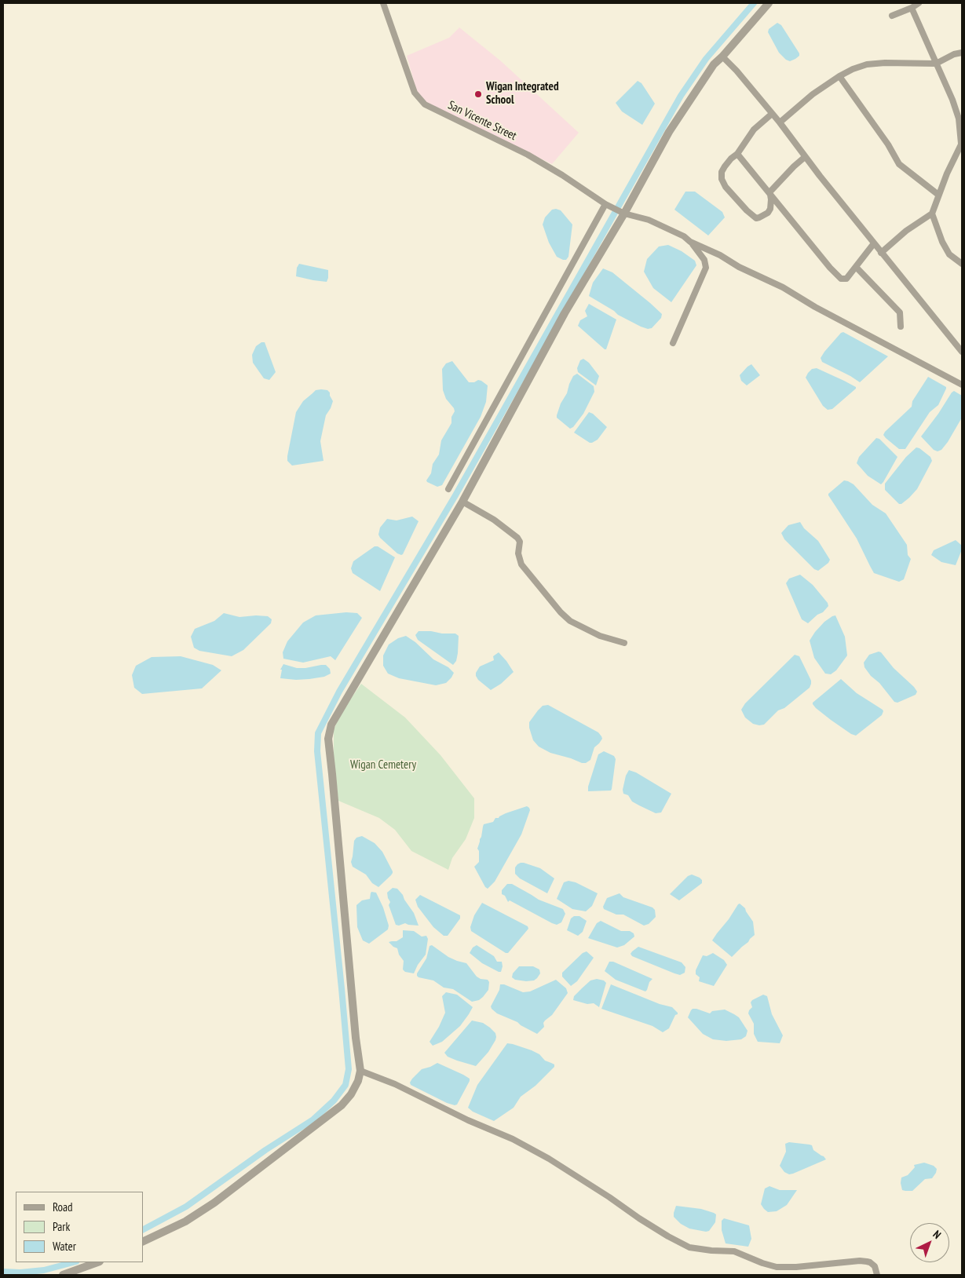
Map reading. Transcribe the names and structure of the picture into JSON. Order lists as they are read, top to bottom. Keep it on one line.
{"streets":{"street":["San Vicente Street"]},"parks":["Wigan Cemetery"],"places":["Wigan Integrated School"],"legend":["Road","Park","Water"],"north":"top right"}
